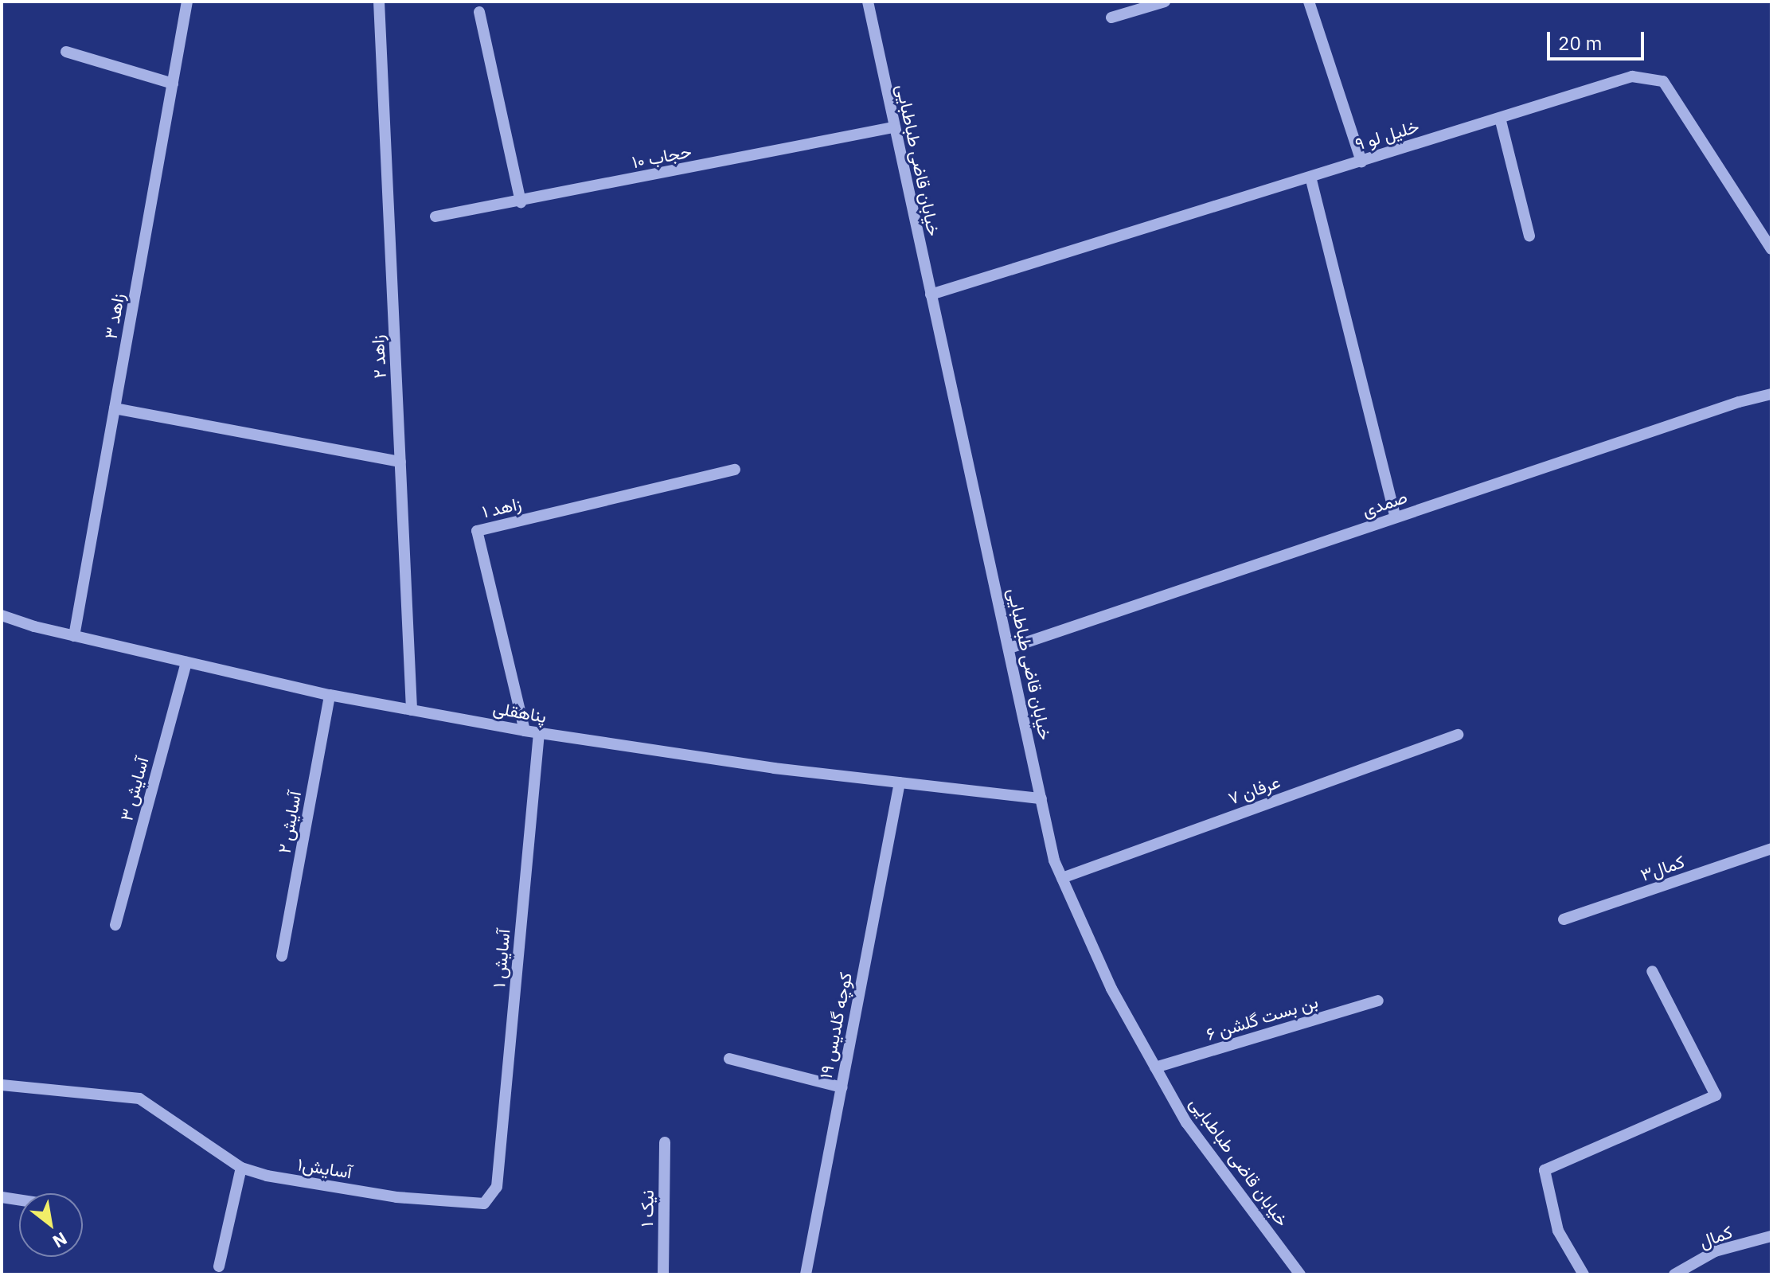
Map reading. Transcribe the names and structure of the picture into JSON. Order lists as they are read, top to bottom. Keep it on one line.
{"streets":{"street":["خلیل لو ۹","حجاب ۱۰","خیابان قاضی طباطبایی","زاهد ۳","زاهد ۲","صمدی","زاهد ۱","پناهقلی","آسایش ۳","عرفان ۷","آسایش ۲","کمال۳","آسایش ۱","بن بست گلشن ۶","کوچه گلدیس ۱۹","آسایش۱","نیک ۱","کمال"]},"crossings":[["خلیل لو ۹","خیابان قاضی طباطبایی"],["حجاب ۱۰","خیابان قاضی طباطبایی"],["خیابان قاضی طباطبایی","صمدی"],["خیابان قاضی طباطبایی","پناهقلی"],["خیابان قاضی طباطبایی","عرفان ۷"],["خیابان قاضی طباطبایی","بن بست گلشن ۶"],["زاهد ۳","پناهقلی"],["زاهد ۲","پناهقلی"],["زاهد ۱","پناهقلی"],["پناهقلی","آسایش ۳"],["پناهقلی","آسایش ۲"],["پناهقلی","آسایش ۱"],["پناهقلی","کوچه گلدیس ۱۹"],["آسایش ۱","آسایش۱"]],"scale_bar":"20 m","north":"bottom right"}
